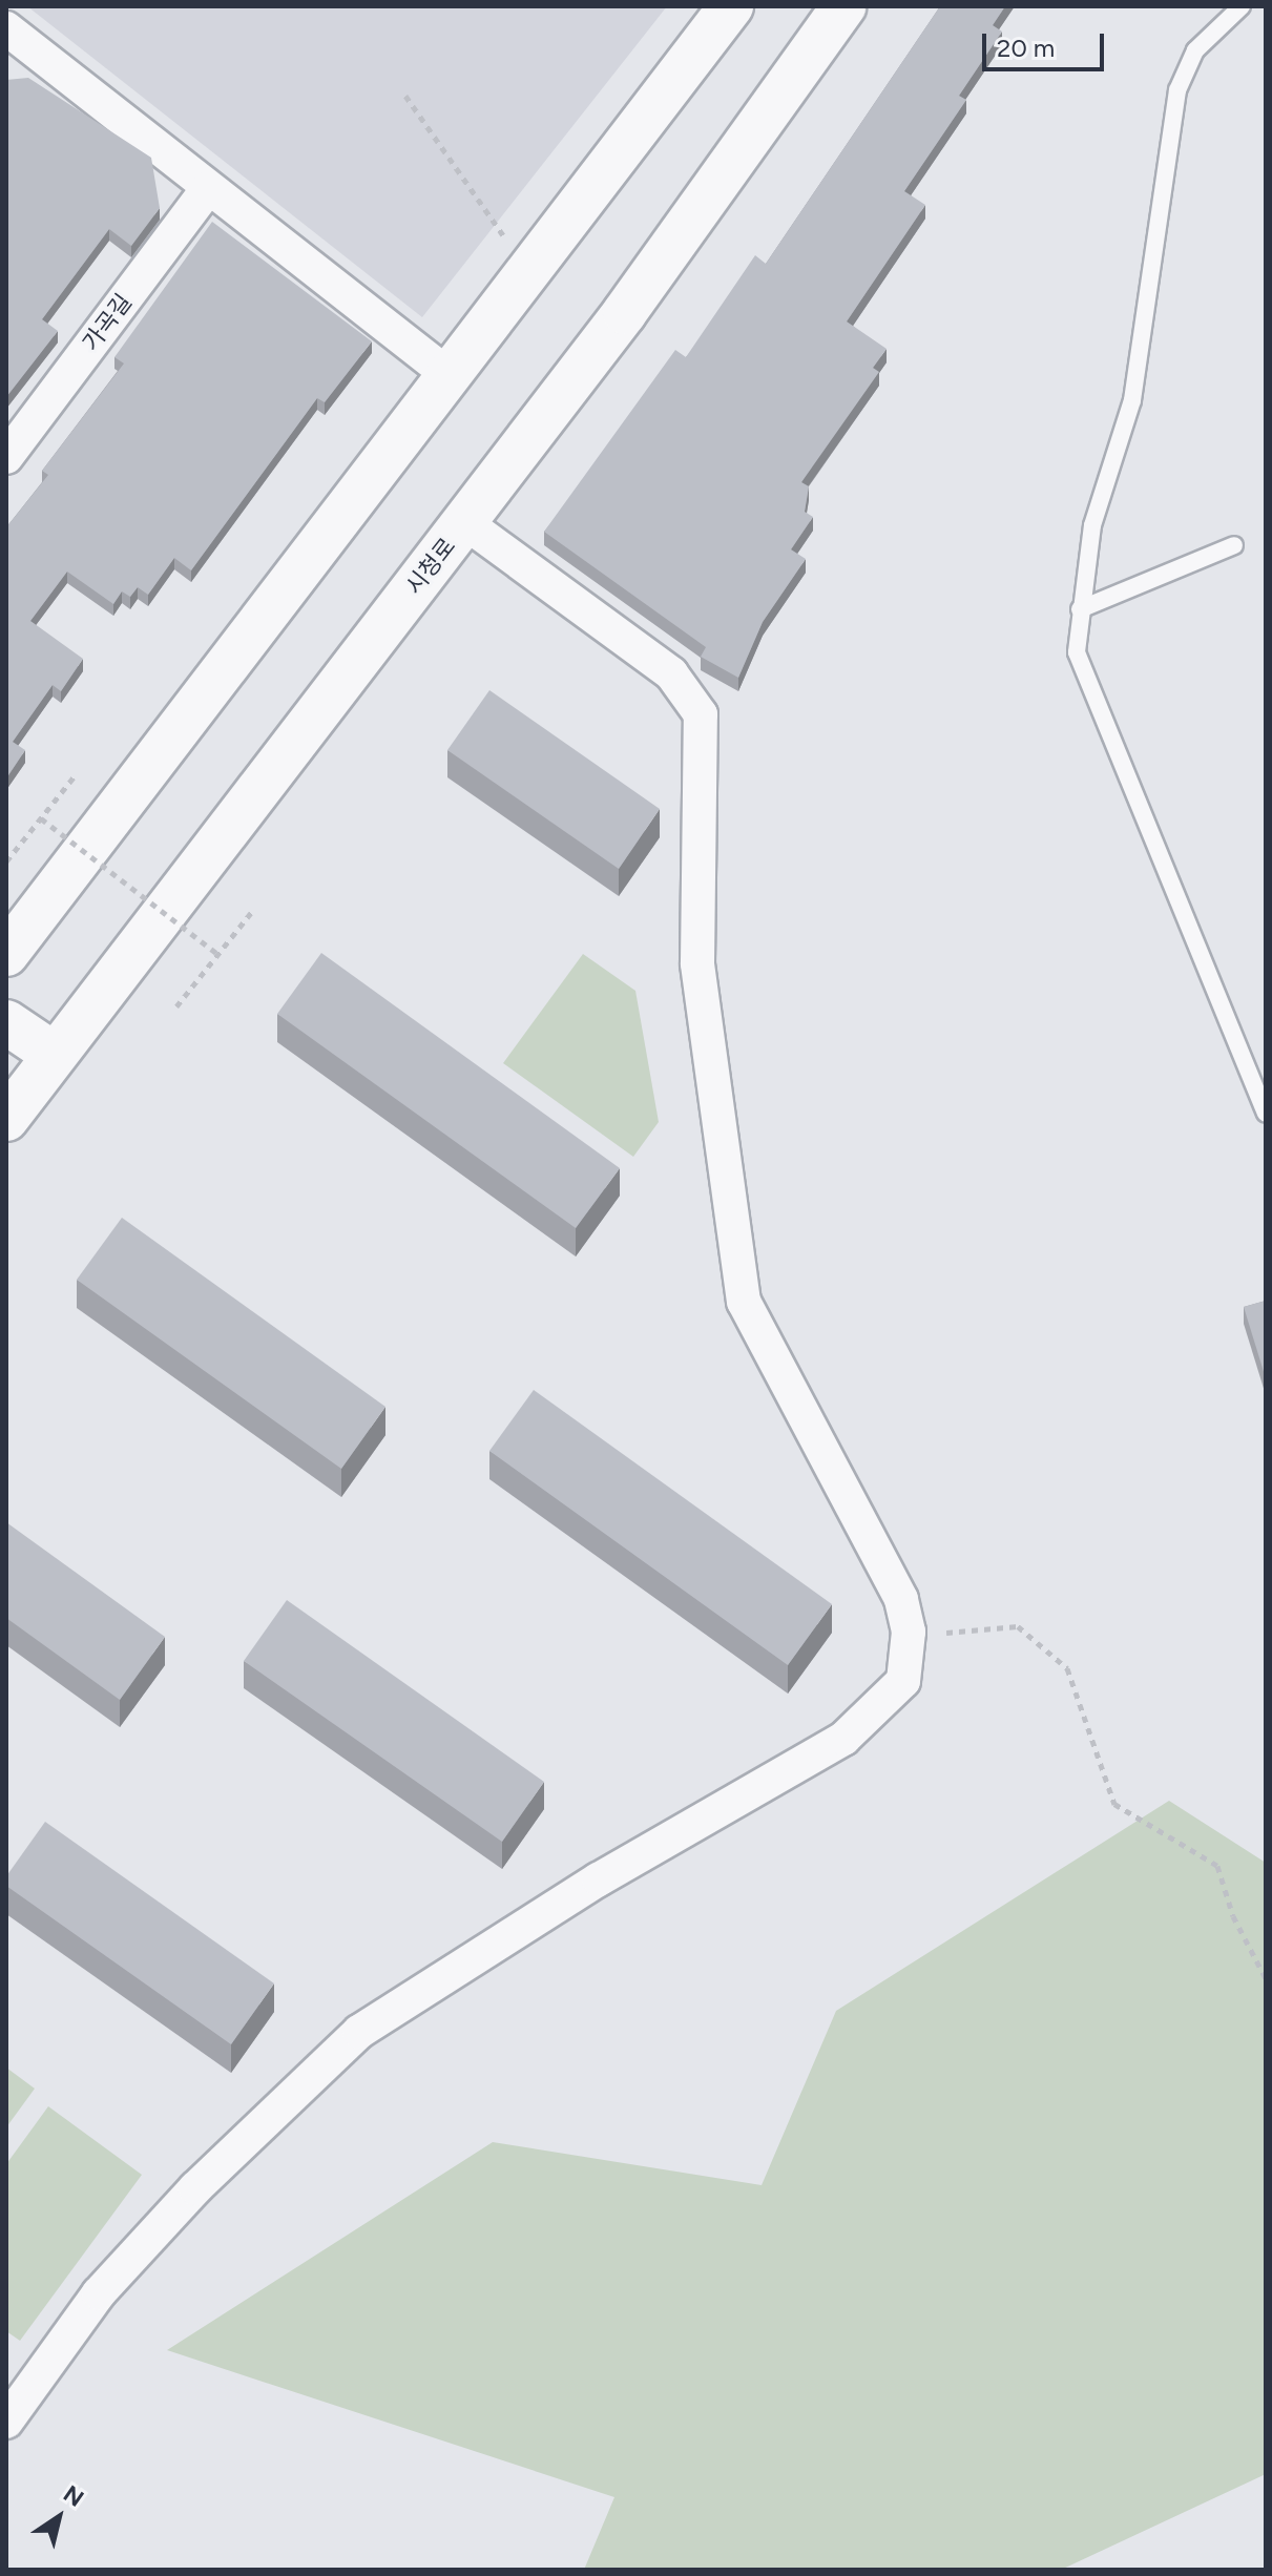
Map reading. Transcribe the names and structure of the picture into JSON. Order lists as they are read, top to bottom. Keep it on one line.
{"streets":{"street":["가곡길","시청로"]},"scale_bar":"20 m","north":"top right"}
